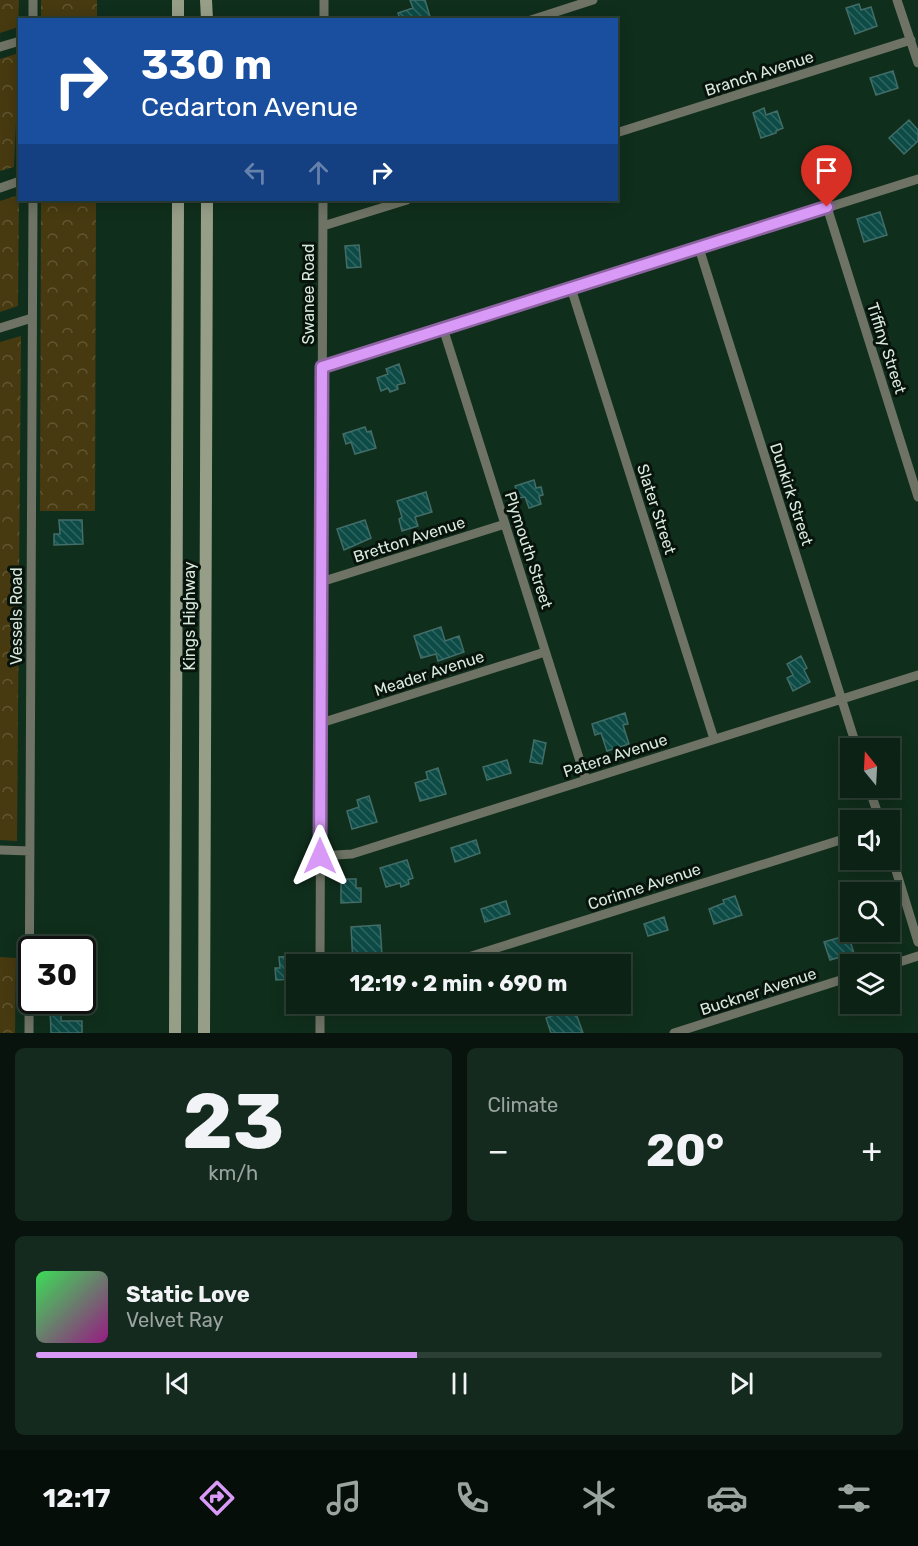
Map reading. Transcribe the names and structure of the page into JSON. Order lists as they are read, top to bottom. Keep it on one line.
{"streets":{"main road":["Kings Highway"],"street":["Branch Avenue","Swanee Road","Tiffiny Street","Dunkirk Street","Slater Street","Bretton Avenue","Plymouth Street","Vessels Road","Meader Avenue","Patera Avenue","Corinne Avenue","Buckner Avenue"]},"crossings":[["Swanee Road","Bretton Avenue"],["Swanee Road","Meader Avenue"],["Swanee Road","Patera Avenue"],["Dunkirk Street","Patera Avenue"],["Slater Street","Patera Avenue"],["Bretton Avenue","Plymouth Street"],["Plymouth Street","Meader Avenue"],["Plymouth Street","Patera Avenue"]],"north":"top","page":{"turn":["330 m","Cedarton Avenue"],"limit":"30","trip":"12:19 · 2 min · 690 m","tile":[["23","km/h"],"Climate"],"heat":["−","20°","+"],"song":["Static Love","Velvet Ray"],"tabs":"12:17"}}
